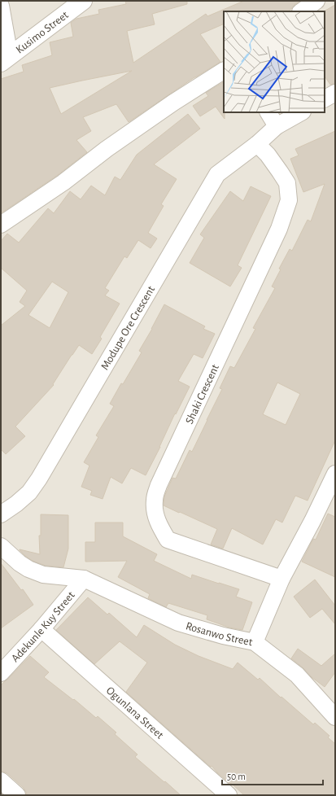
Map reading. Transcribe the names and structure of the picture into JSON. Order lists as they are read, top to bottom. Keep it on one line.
{"streets":{"street":["Kusimo Street","Modupe Ore Crescent","Shaki Crescent","Adekunle Kuy Street","Rosanwo Street","Ogunlana Street"]},"crossings":[["Modupe Ore Crescent","Shaki Crescent"],["Adekunle Kuy Street","Rosanwo Street"],["Adekunle Kuy Street","Ogunlana Street"]],"scale_bar":"50 m"}
